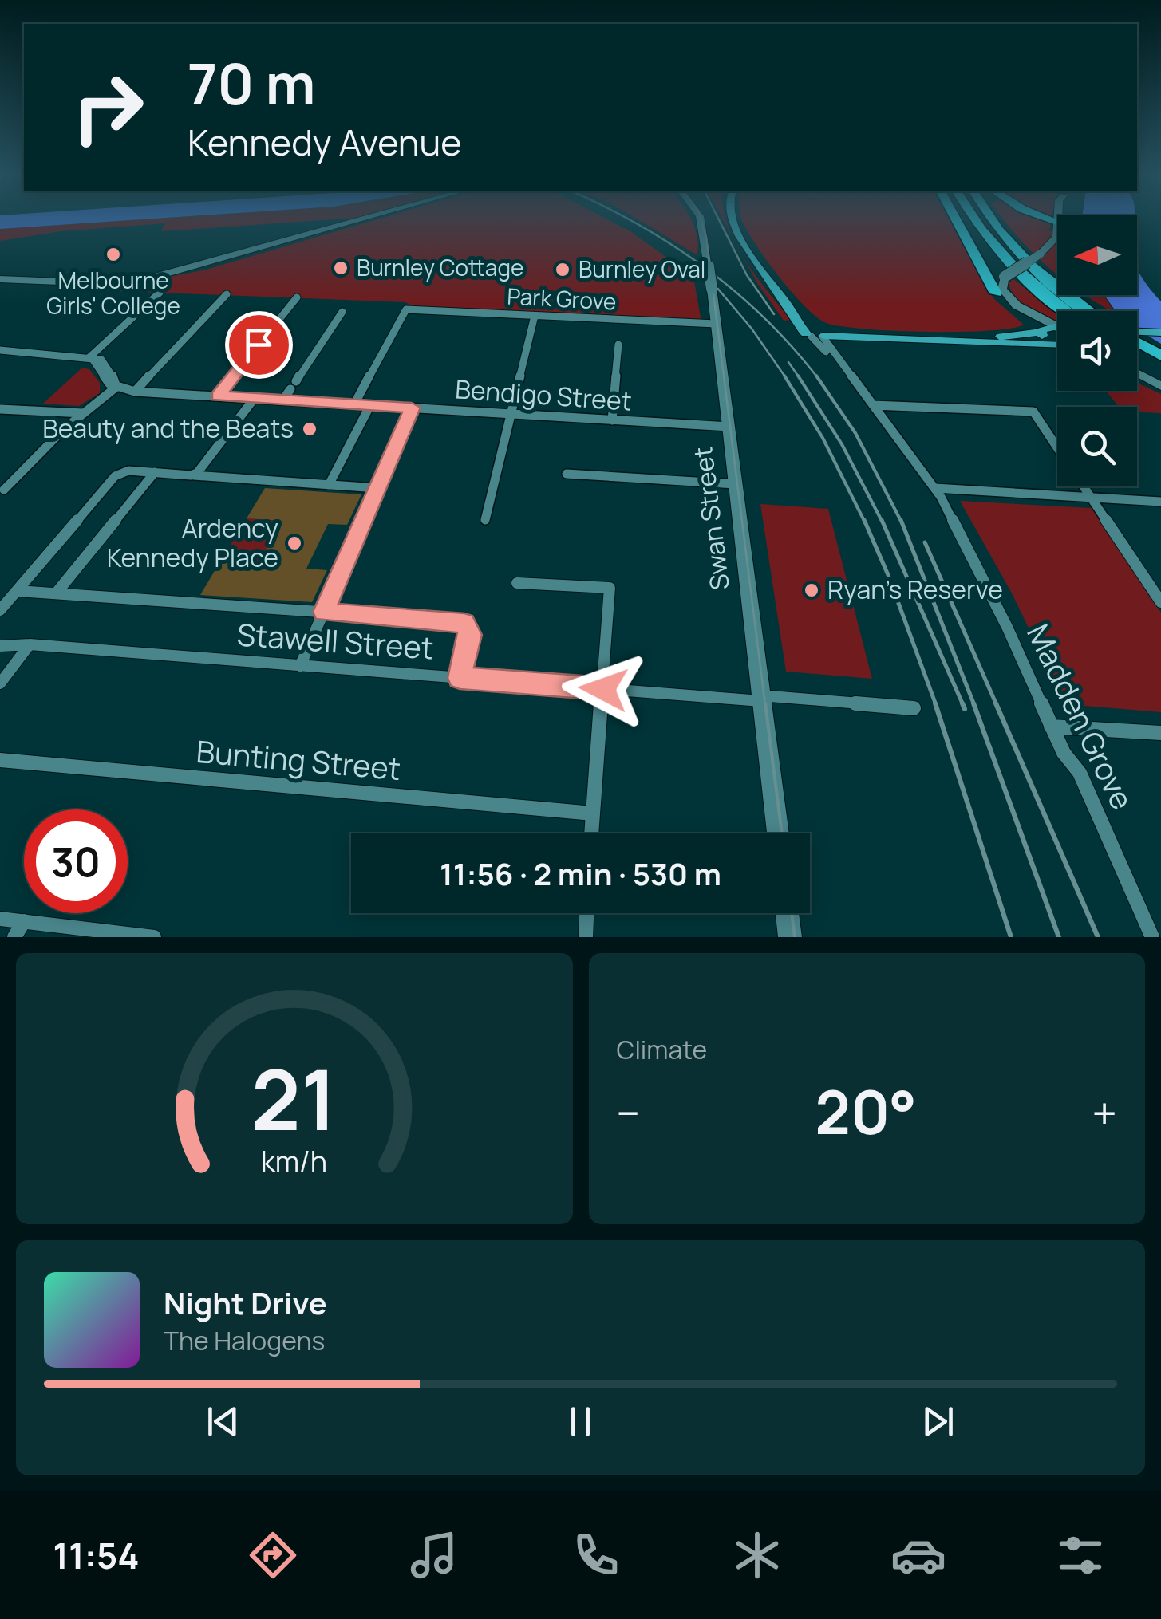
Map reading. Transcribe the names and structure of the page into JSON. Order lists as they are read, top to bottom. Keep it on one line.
{"streets":{"main road":["Swan Street","Madden Grove"],"street":["Park Grove","Bendigo Street","Stawell Street","Bunting Street"]},"crossings":[["Park Grove","Bendigo Street"],["Park Grove","Swan Street"],["Bendigo Street","Swan Street"],["Swan Street","Stawell Street"]],"places":["Melbourne Girls' College","Burnley Cottage","Burnley Oval","Beauty and the Beats","Ardency Kennedy Place","Ryan's Reserve"],"north":"left","page":{"turn":["70 m","Kennedy Avenue"],"limit":"30","trip":"11:56 · 2 min · 530 m","tile":"Climate","heat":["−","20°","+"],"song":["Night Drive","The Halogens"],"tabs":"11:54","gauge":["21","km/h"]}}
